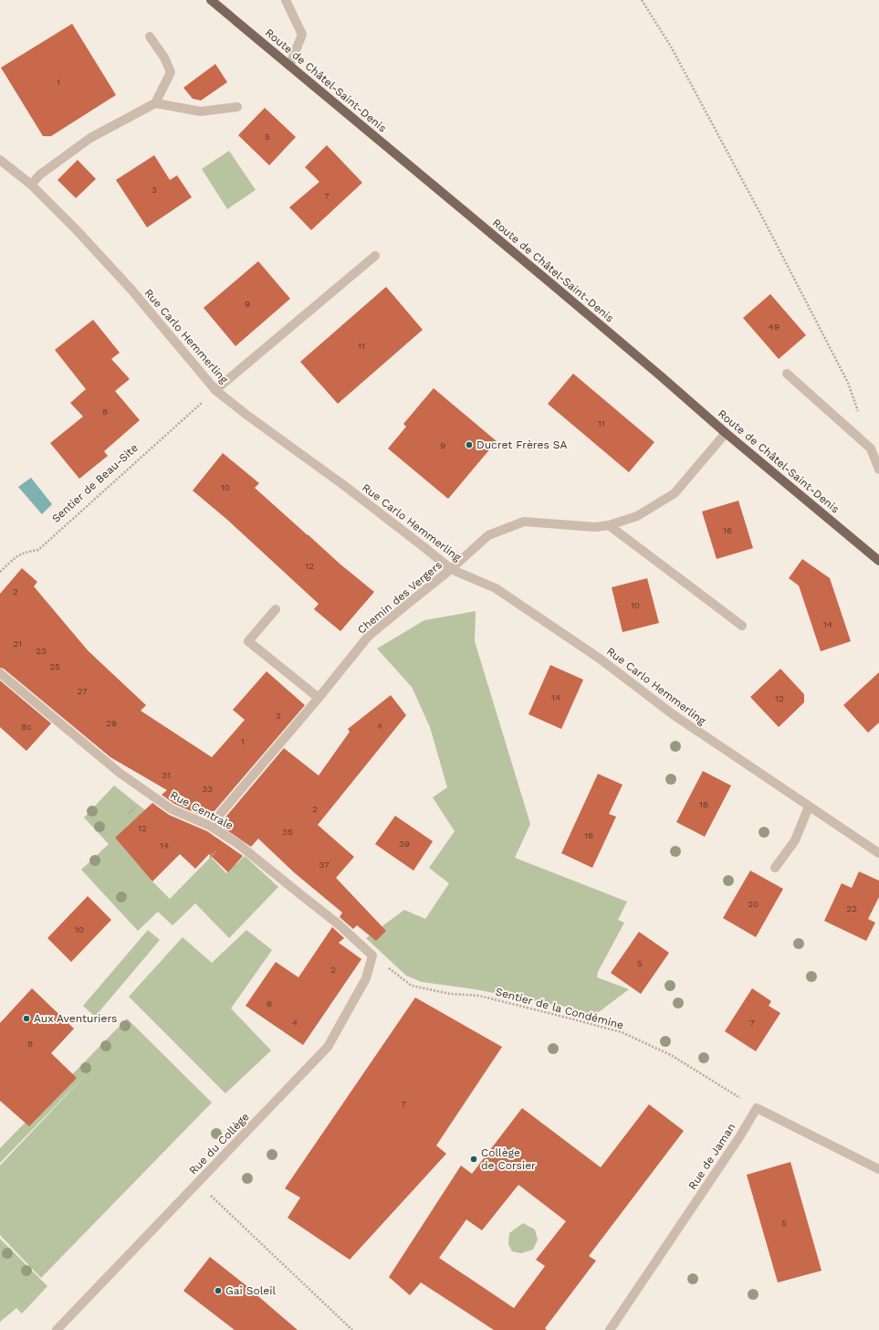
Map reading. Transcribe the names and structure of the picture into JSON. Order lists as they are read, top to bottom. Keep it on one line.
{"streets":{"main road":["Route de Châtel-Saint-Denis"],"street":["Rue Carlo Hemmerling","Chemin des Vergers","Rue Centrale","Rue du Collège","Rue de Jaman"],"path":["Sentier de Beau-Site","Sentier de la Condémine"]},"crossings":[["Route de Châtel-Saint-Denis","Chemin des Vergers"],["Rue Carlo Hemmerling","Chemin des Vergers"],["Chemin des Vergers","Rue Centrale"],["Rue Centrale","Sentier de la Condémine"],["Rue Centrale","Rue du Collège"],["Sentier de la Condémine","Rue du Collège"],["Sentier de la Condémine","Rue de Jaman"]],"places":["Ducret Frères SA","Aux Aventuriers","Collège de Corsier","Gai Soleil"],"house_numbers":["1","5","3","7","9","49","11","8","11","9","10","16","12","2","10","14","21","23","25","27","14","12","3","29","4","8c","1","31","33","18","2","12","35","16","39","14","37","20","22","10","5","2","6","4","7","8","7","5"]}
